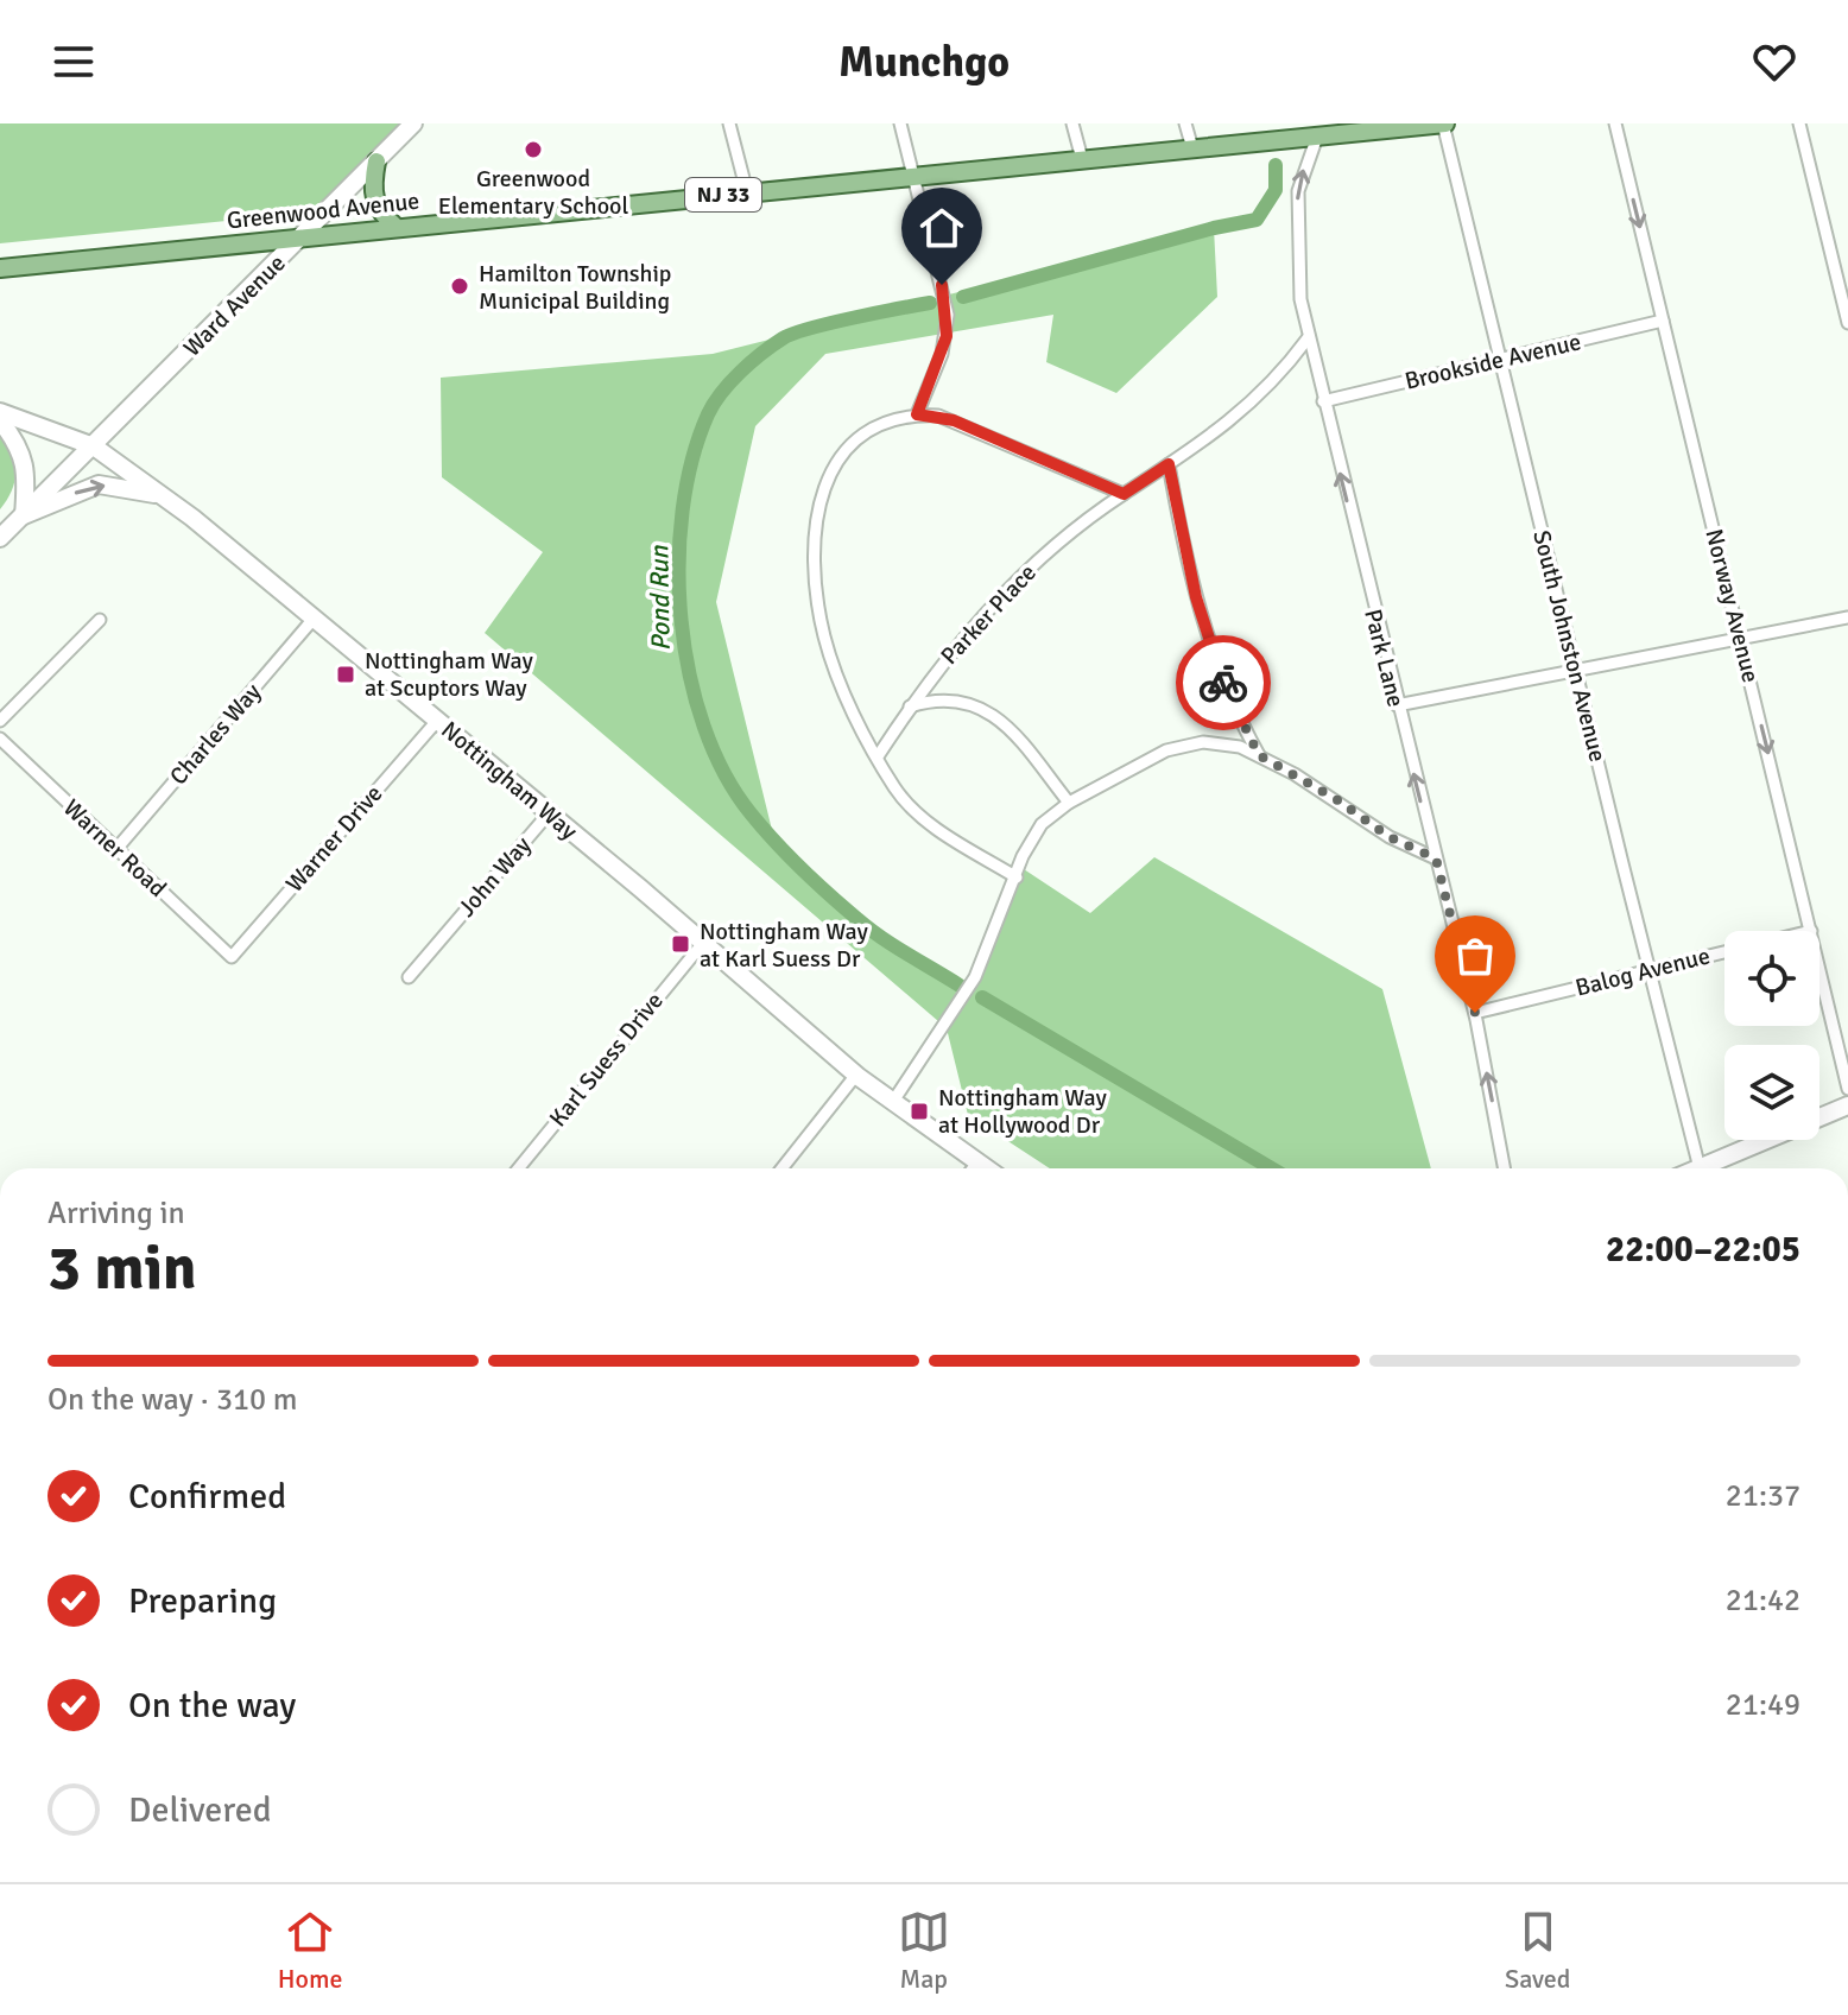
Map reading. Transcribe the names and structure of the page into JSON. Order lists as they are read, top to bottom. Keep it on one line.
{"streets":{"main road":["NJ 33","Greenwood Avenue"],"street":["Ward Avenue","Brookside Avenue","Norway Avenue","Parker Place","South Johnston Avenue","Park Lane","Charles Way","Nottingham Way","Warner Drive","Warner Road","John Way","Balog Avenue","Karl Suess Drive"]},"crossings":[["Greenwood Avenue","Ward Avenue"],["Greenwood Avenue","South Johnston Avenue"],["Greenwood Avenue","Park Lane"],["Ward Avenue","Nottingham Way"],["Brookside Avenue","Norway Avenue"],["Brookside Avenue","South Johnston Avenue"],["Brookside Avenue","Park Lane"],["Parker Place","Park Lane"],["South Johnston Avenue","Balog Avenue"],["Park Lane","Balog Avenue"],["Charles Way","Nottingham Way"],["Charles Way","Warner Road"],["Nottingham Way","Warner Drive"],["Nottingham Way","John Way"],["Nottingham Way","Karl Suess Drive"],["Warner Drive","Warner Road"]],"one_way":["Norway Avenue","Park Lane"],"water":["Pond Run"],"places":{"other":["Greenwood Elementary School","Hamilton Township Municipal Building"],"transit":["Nottingham Way at Scuptors Way","Nottingham Way at Karl Suess Dr","Nottingham Way at Hollywood Dr"]},"page":{"header":"Munchgo","heading":["3 min","Arriving in","22:00–22:05"],"bar":"On the way · 310 m","list":[["Confirmed","21:37"],["Preparing","21:42"],["On the way","21:49"],"Delivered"],"tabs":["Home","Map","Saved"]}}
